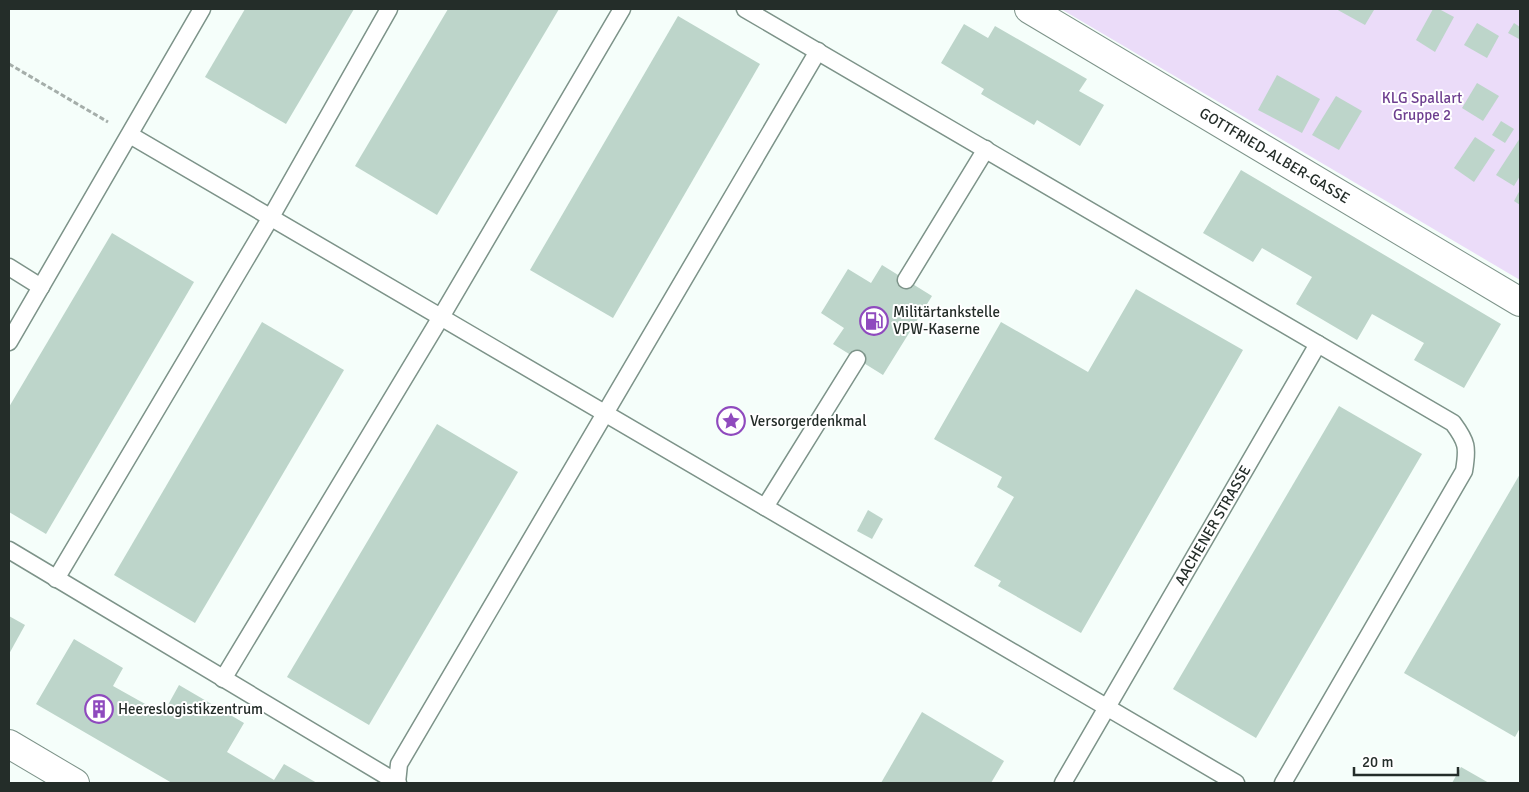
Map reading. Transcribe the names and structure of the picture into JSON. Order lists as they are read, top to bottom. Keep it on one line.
{"streets":{"street":["GOTTFRIED-ALBER-GASSE"],"lane":["AACHENER STRASSE"]},"parks":["KLG Spallart Gruppe 2"],"places":{"fuel station":["Militärtankstelle VPW-Kaserne"],"place":["Versorgerdenkmal"],"building":["Heereslogistikzentrum"]},"scale_bar":"20 m"}
